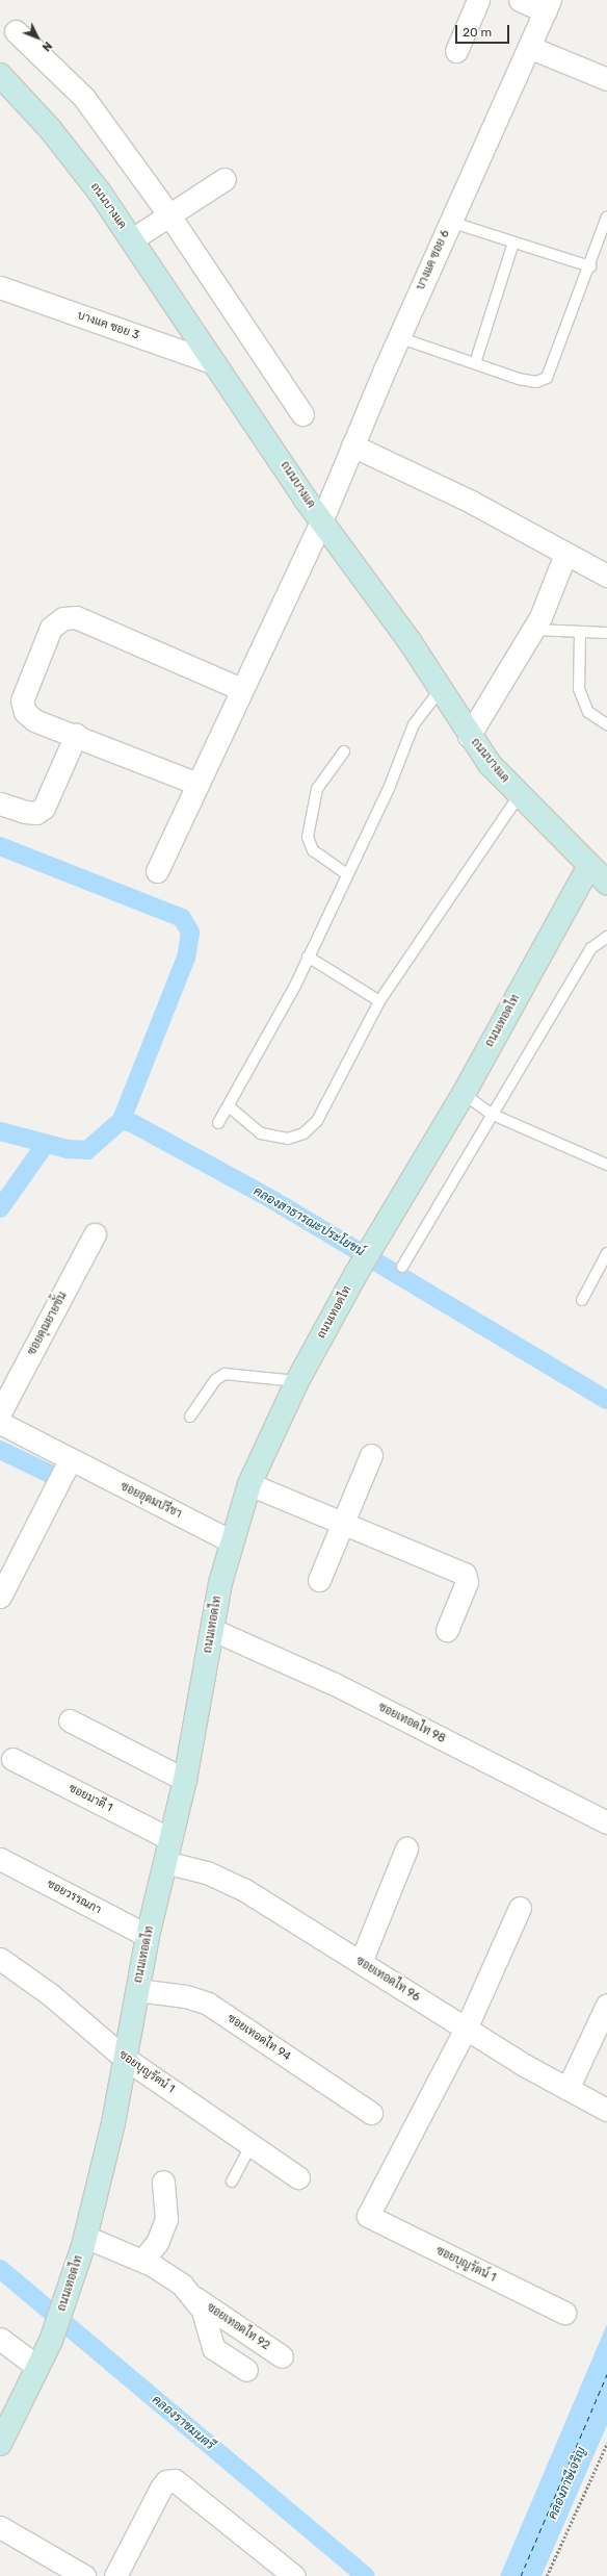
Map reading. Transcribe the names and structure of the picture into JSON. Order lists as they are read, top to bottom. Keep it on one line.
{"streets":{"main road":["ถนนบางแค","ถนนเทอดไท"],"street":["บางแค ซอย 6","บางแค ซอย 3","ซอยคุณยายชั้น","ซอยอุดมปรีชา","ซอยเทอดไท 98","ซอยมาดี 1","ซอยวรรณภา","ซอยเทอดไท 96","ซอยเทอดไท 94","ซอยบุญรัตน์ 1","ซอยเทอดไท 92"]},"crossings":[["ถนนบางแค","บางแค ซอย 6"],["ถนนบางแค","บางแค ซอย 3"],["ถนนบางแค","ถนนเทอดไท"],["ถนนเทอดไท","ซอยอุดมปรีชา"],["ถนนเทอดไท","ซอยเทอดไท 98"],["ถนนเทอดไท","ซอยมาดี 1"],["ถนนเทอดไท","ซอยวรรณภา"],["ถนนเทอดไท","ซอยเทอดไท 96"],["ถนนเทอดไท","ซอยเทอดไท 94"],["ถนนเทอดไท","ซอยบุญรัตน์ 1"],["ถนนเทอดไท","ซอยเทอดไท 92"],["ซอยเทอดไท 96","ซอยบุญรัตน์ 1"]],"water":["คลองสาธารณะประโยชน์","คลองราชมนตรี","คลองภาษีเจริญ"],"scale_bar":"20 m","north":"bottom right"}
